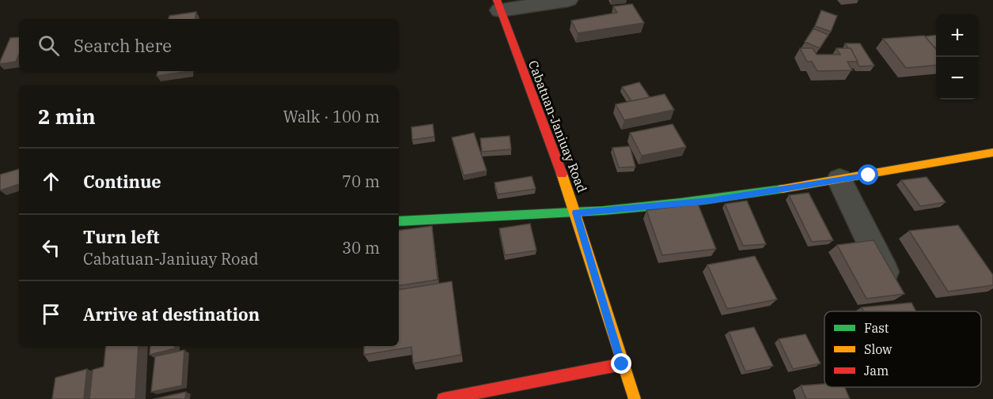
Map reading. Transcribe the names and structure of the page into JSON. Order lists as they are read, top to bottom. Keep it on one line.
{"streets":{"street":["Cabatuan-Janiuay Road"]},"legend":["Fast","Slow","Jam"],"page":{"map_buttons":["+","−"],"search":"Search here","heading":["2 min","Walk · 100 m"],"list":[["Continue","70 m"],["Turn left","Cabatuan-Janiuay Road","30 m"],"Arrive at destination"]}}
